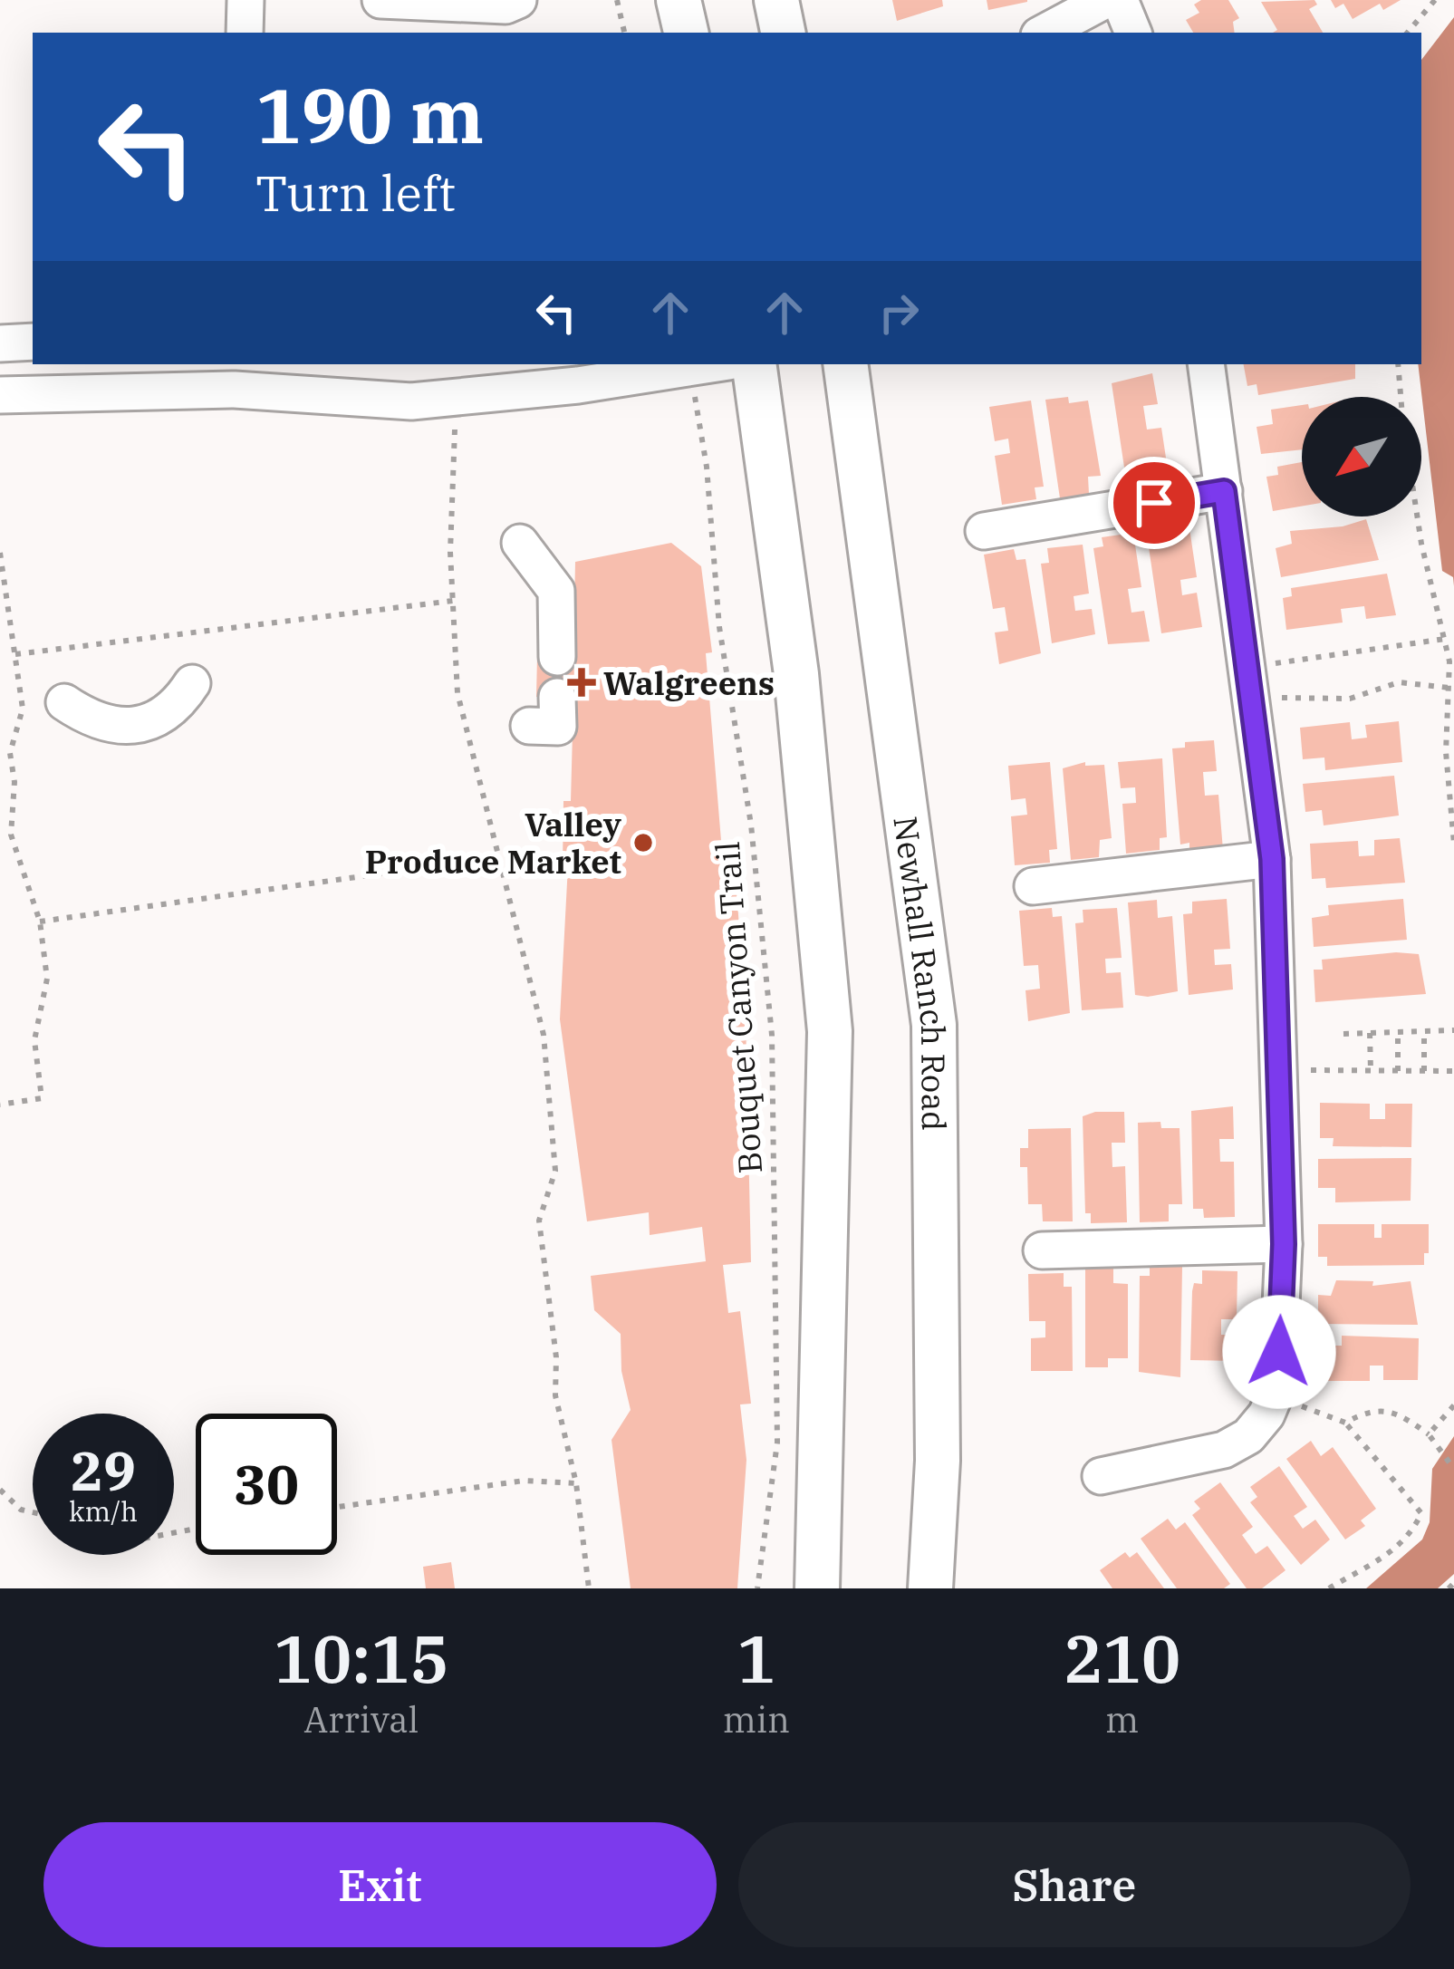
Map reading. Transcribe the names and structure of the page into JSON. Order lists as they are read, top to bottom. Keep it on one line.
{"streets":{"main road":["Newhall Ranch Road"],"path":["Bouquet Canyon Trail"]},"places":{"health":["Walgreens"],"other":["Valley Produce Market"]},"north":"bottom left","page":{"turn":["190 m","Turn left"],"speed":"29 km/h","limit":"30","eta":["10:15","Arrival","1","min","210","m"],"buttons":["Exit","Share"]}}
